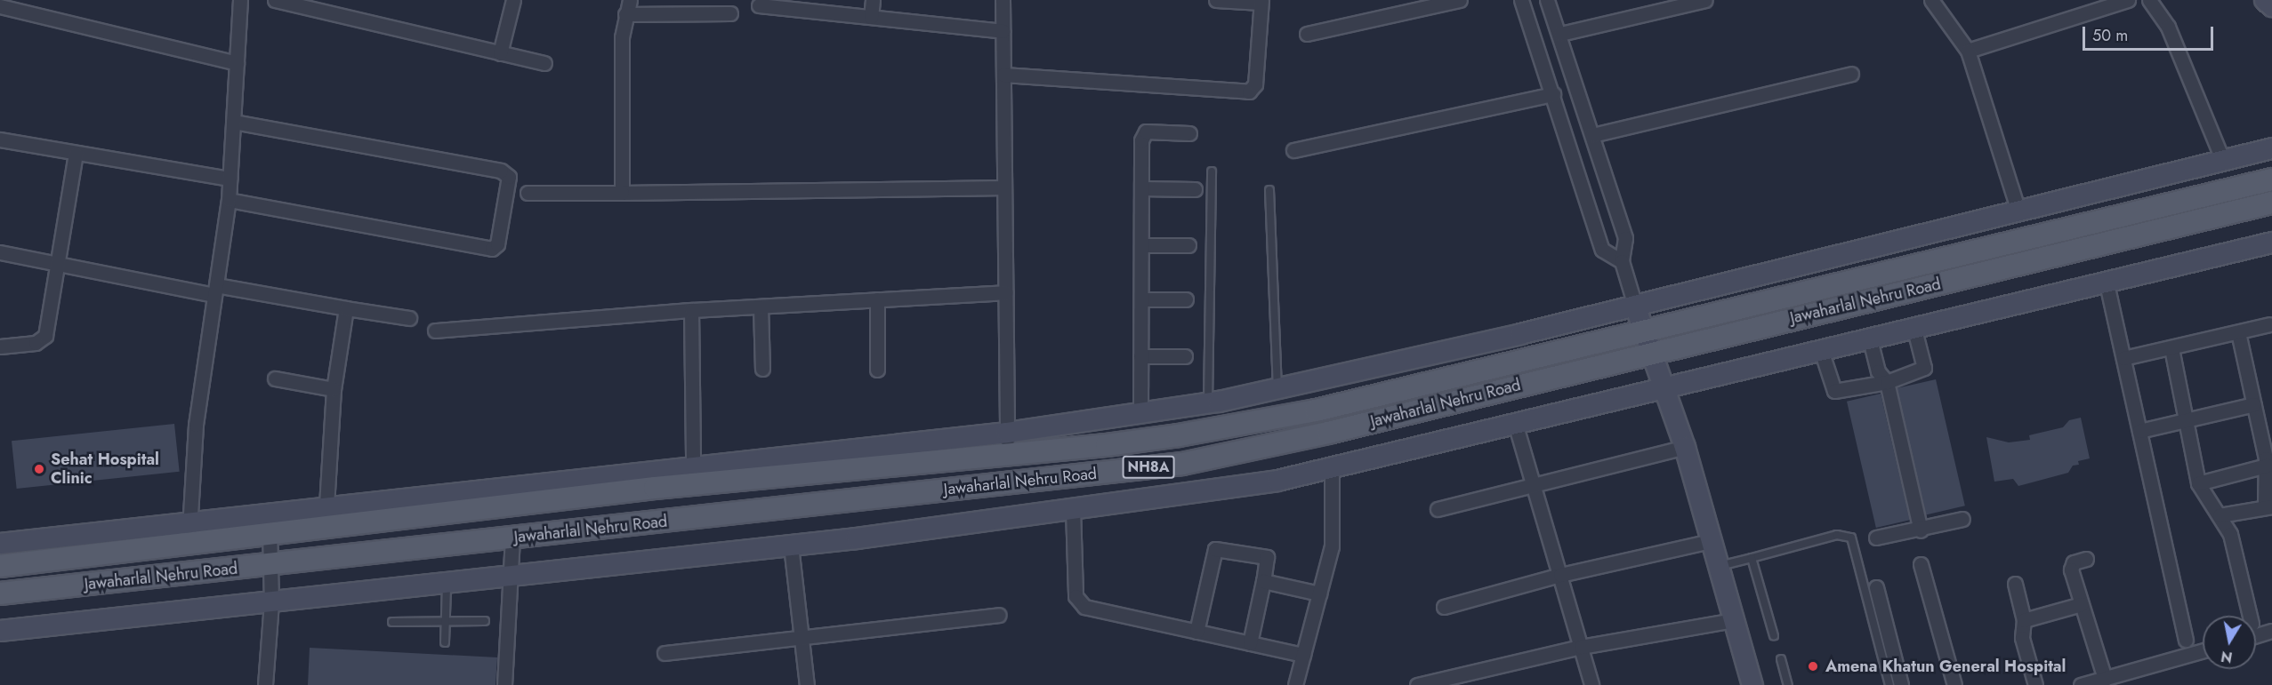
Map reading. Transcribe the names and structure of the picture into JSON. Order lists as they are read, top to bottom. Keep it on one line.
{"streets":{"main road":["Jawaharlal Nehru Road","NH8A"]},"places":["Sehat Hospital Clinic","Amena Khatun General Hospital"],"scale_bar":"50 m","north":"bottom"}
